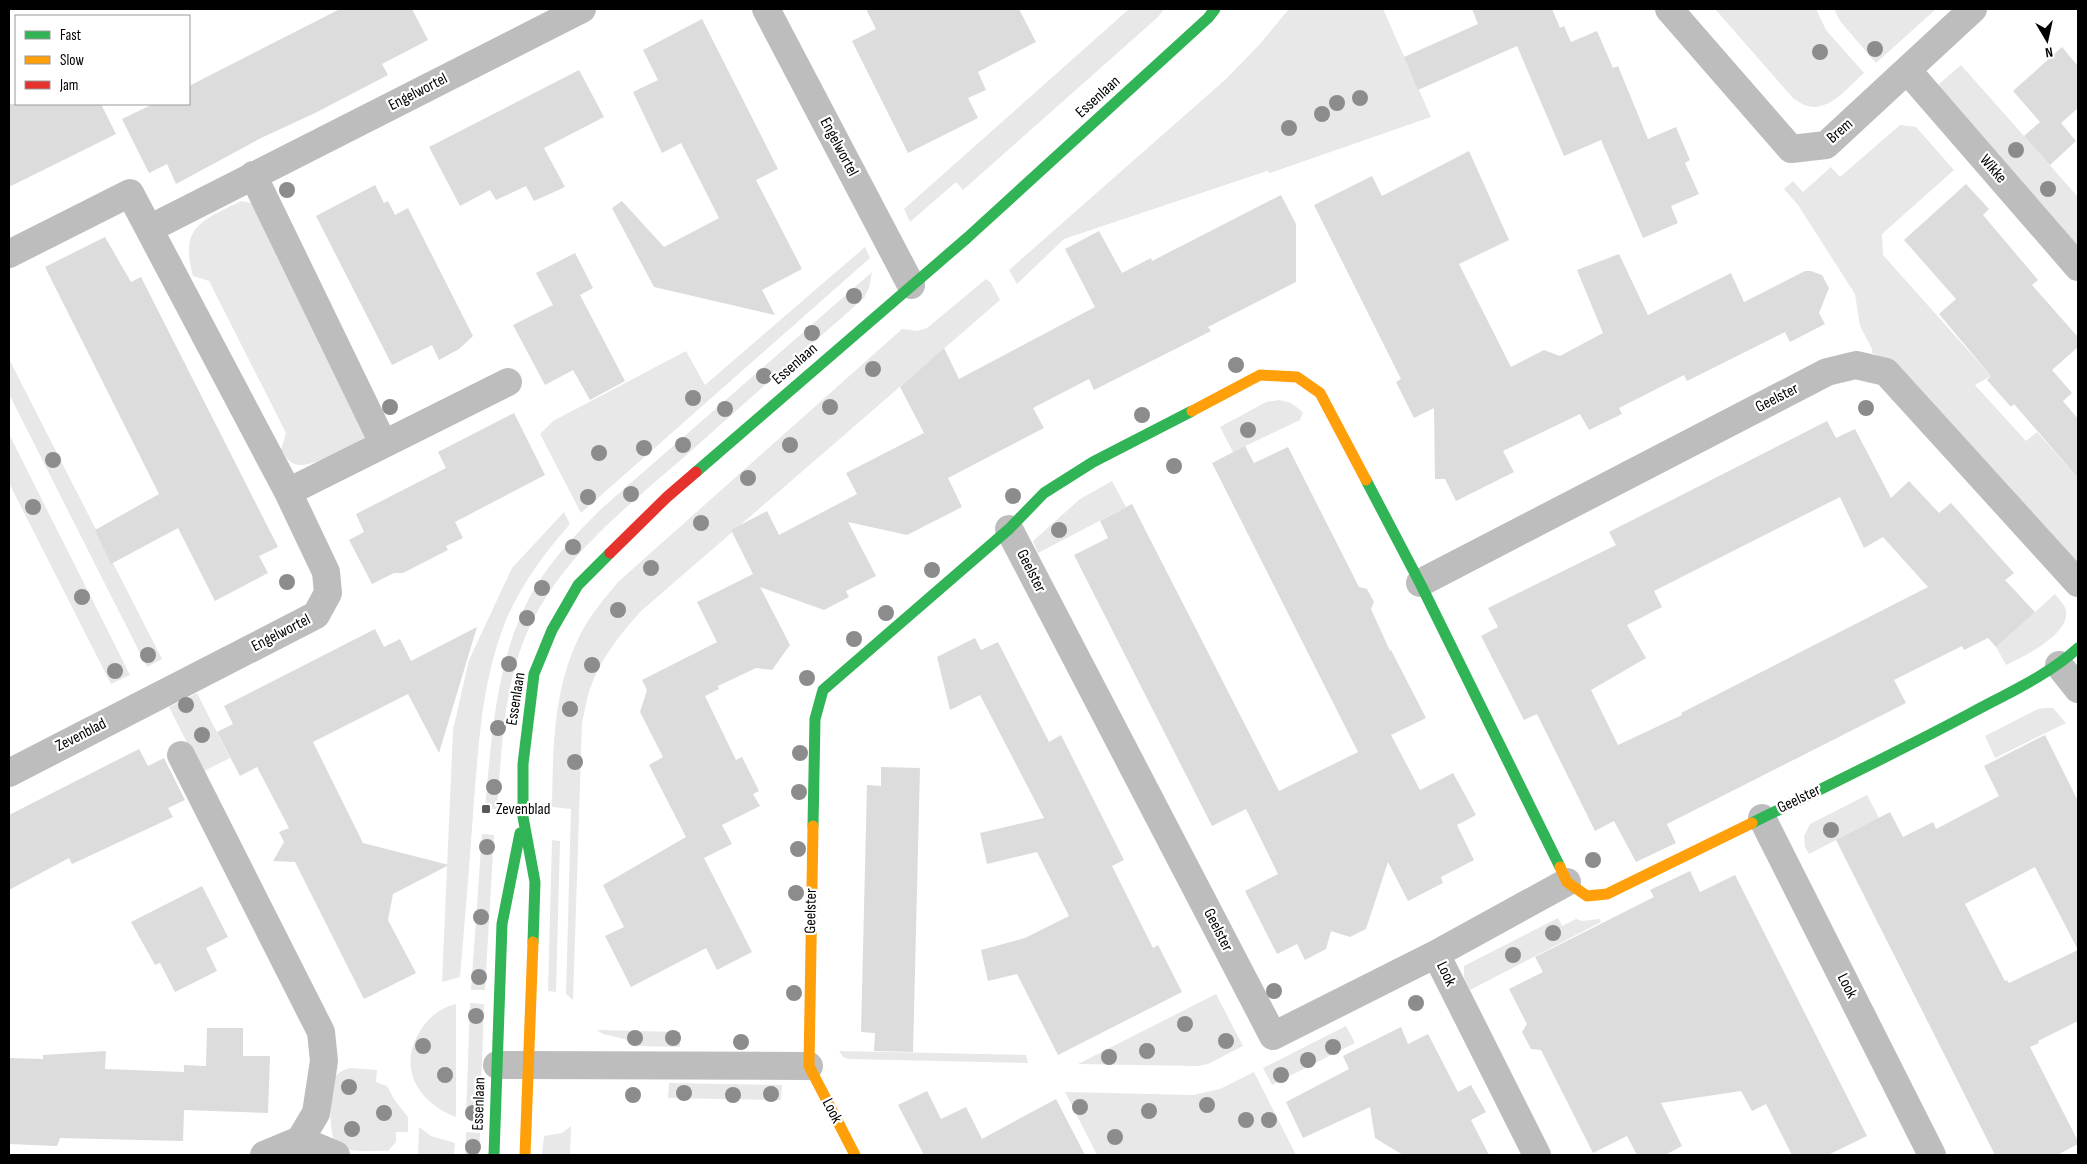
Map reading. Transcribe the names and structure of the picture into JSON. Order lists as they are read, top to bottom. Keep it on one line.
{"streets":{"street":["Engelwortel","Essenlaan","Brem","Wikke","Geelster","Zevenblad","Look"]},"crossings":[["Engelwortel","Essenlaan"],["Engelwortel","Zevenblad"],["Brem","Wikke"],["Geelster","Look"]],"places":{"transit":["Zevenblad"]},"legend":["Fast","Slow","Jam"],"north":"bottom"}
